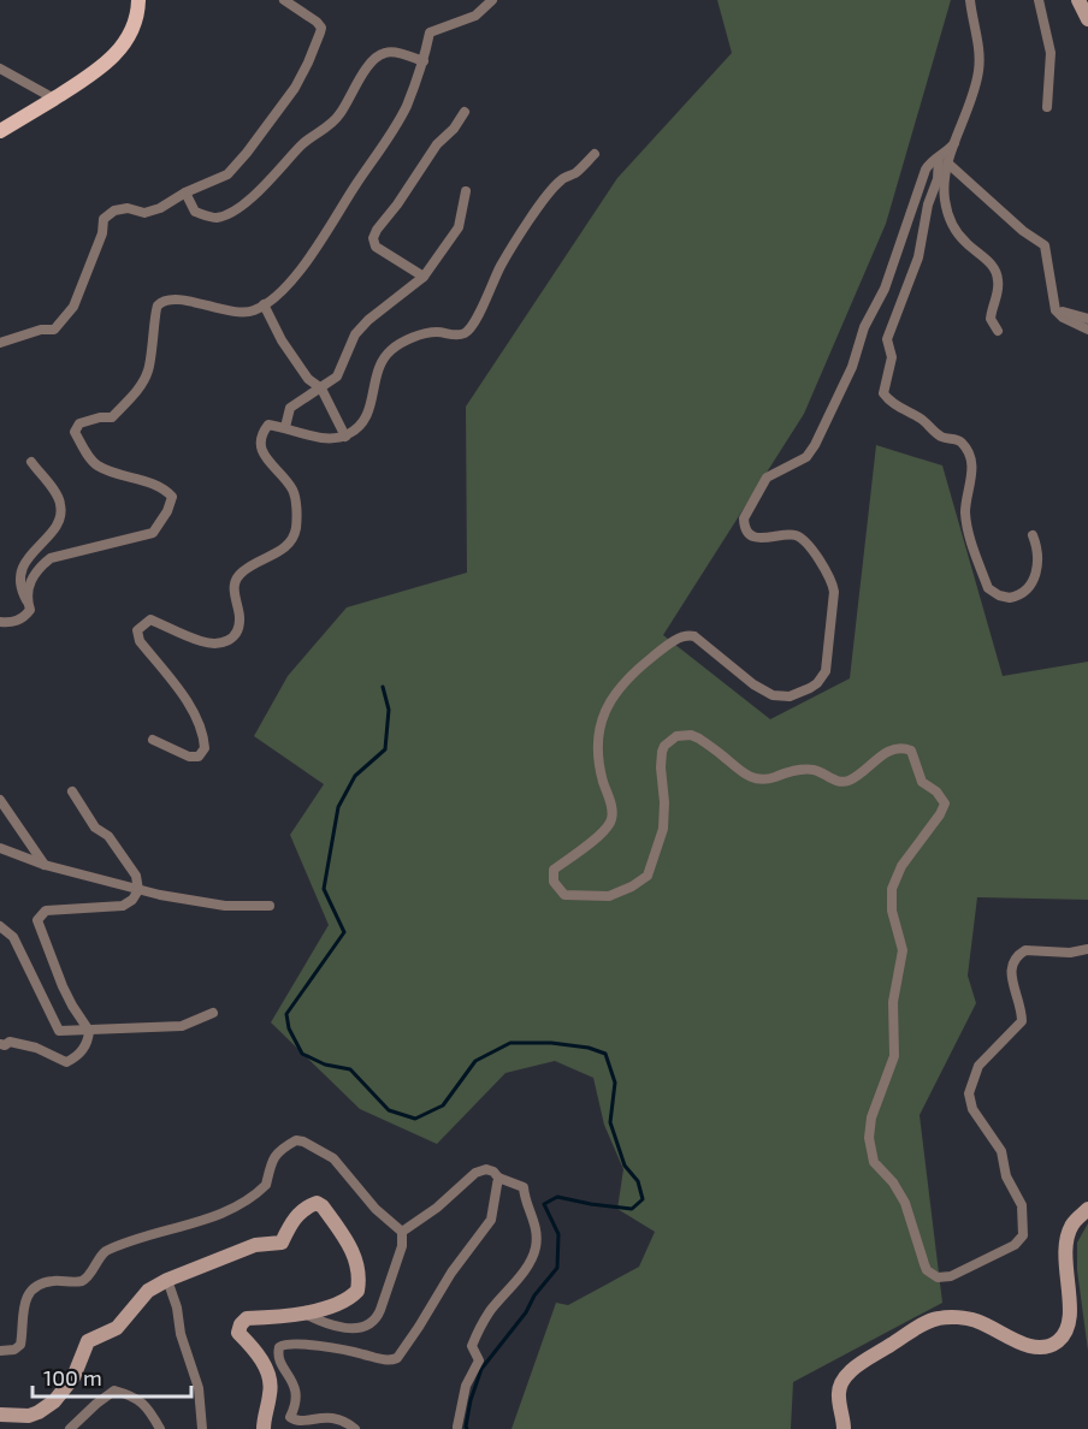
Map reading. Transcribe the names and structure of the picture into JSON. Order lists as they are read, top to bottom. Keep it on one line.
{"scale_bar":"100 m"}
